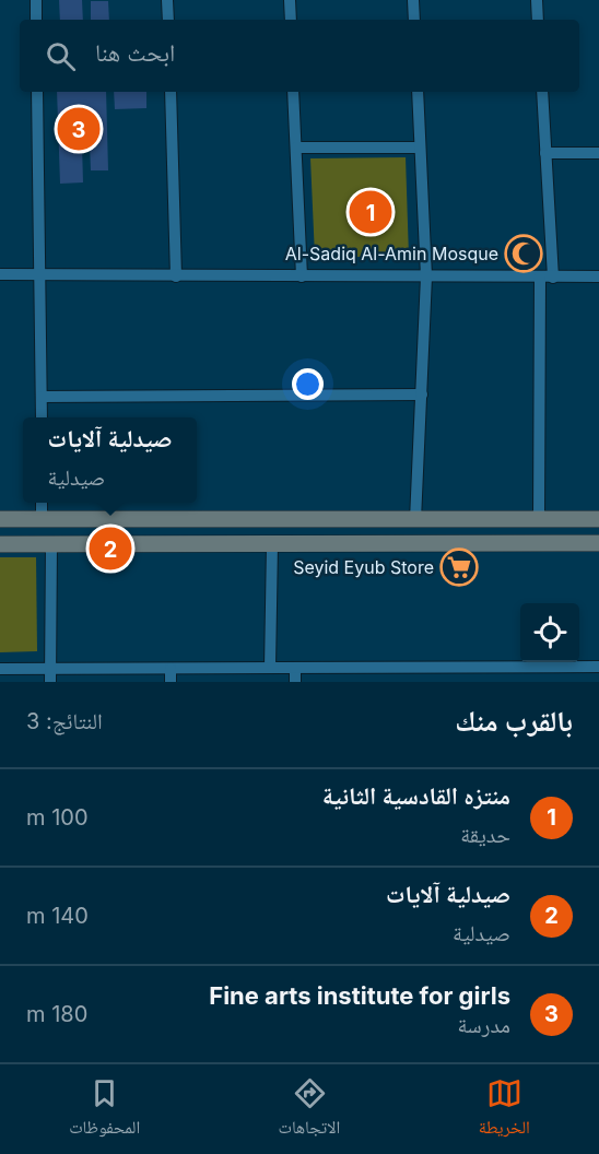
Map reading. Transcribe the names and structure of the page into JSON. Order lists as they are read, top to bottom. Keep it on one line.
{"places":{"mosque":["Al-Sadiq Al-Amin Mosque"],"supermarket":["Seyid Eyub Store"]},"page":{"search":"ابحث هنا","pins":["3","1","2"],"popup":["صيدلية آلايات","صيدلية"],"heading":["بالقرب منك","النتائج: 3"],"list":[{"mark":"1","name":"منتزه القادسية الثانية","note":"حديقة","value":"100 m"},{"mark":"2","name":"صيدلية آلايات","note":"صيدلية","value":"140 m"},{"mark":"3","name":"Fine arts institute for girls","note":"مدرسة","value":"180 m"}],"nav":["الخريطة","الاتجاهات","المحفوظات"]}}
